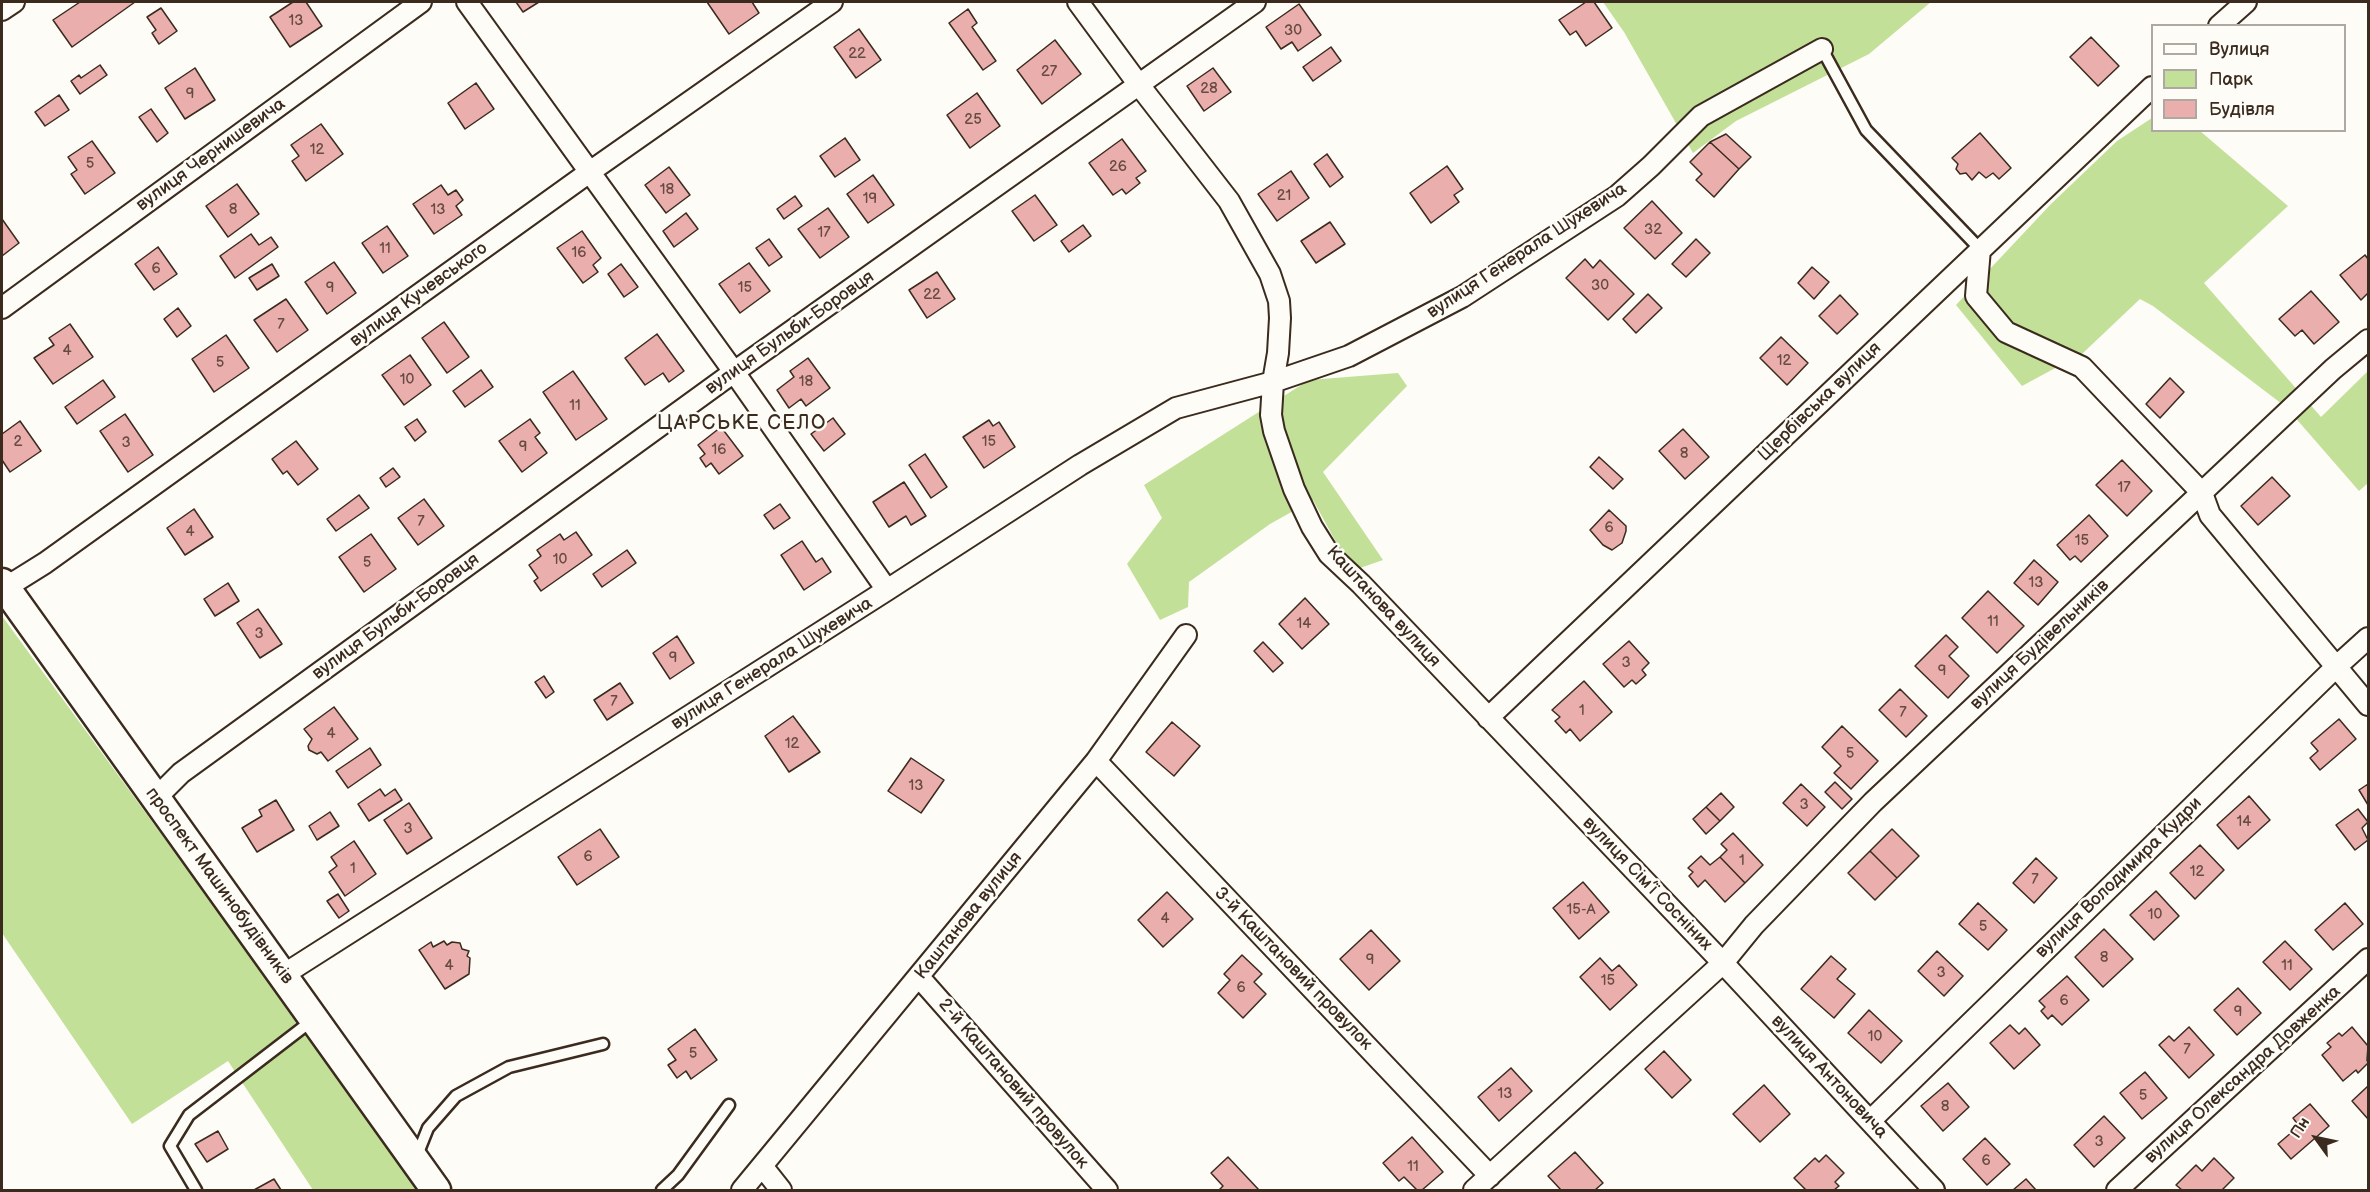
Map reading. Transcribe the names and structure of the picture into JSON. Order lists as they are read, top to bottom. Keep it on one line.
{"streets":{"street":["вулиця Чернишевича","вулиця Генерала Шухевича","вулиця Кучевського","вулиця Бульби-Боровця","Щербівська вулиця","Каштанова вулиця","вулиця Будівельників","вулиця Володимира Кудри","вулиця Сім’ї Сосніних","проспект Машинобудівників","3-й Каштановий провулок","вулиця Олександра Довженка","вулиця Антоновича","2-й Каштановий провулок"]},"crossings":[["вулиця Генерала Шухевича","Каштанова вулиця"],["вулиця Генерала Шухевича","проспект Машинобудівників"],["вулиця Кучевського","проспект Машинобудівників"],["вулиця Бульби-Боровця","проспект Машинобудівників"],["Щербівська вулиця","Каштанова вулиця"],["Щербівська вулиця","вулиця Сім’ї Сосніних"],["Каштанова вулиця","вулиця Сім’ї Сосніних"],["Каштанова вулиця","3-й Каштановий провулок"],["Каштанова вулиця","2-й Каштановий провулок"],["вулиця Будівельників","вулиця Сім’ї Сосніних"],["вулиця Будівельників","вулиця Антоновича"],["вулиця Володимира Кудри","вулиця Антоновича"],["вулиця Сім’ї Сосніних","3-й Каштановий провулок"],["вулиця Сім’ї Сосніних","вулиця Антоновича"]],"districts":["ЦАРСЬКЕ СЕЛО"],"house_numbers":["13","30","22","27","28","9","25","12","5","26","18","21","19","8","13","32","17","11","16","6","30","9","15","22","7","4","12","5","10","18","11","2","15","3","9","16","8","17","7","6","4","15","10","5","13","11","14","3","9","3","9","7","1","7","4","12","5","13","3","14","3","6","1","1","12","7","15-А","10","4","5","8","9","4","11","3","15","6","6","9","10","7","5","13","5","8","3","6","11"],"legend":["Вулиця","Парк","Будівля"],"north":"top left"}
